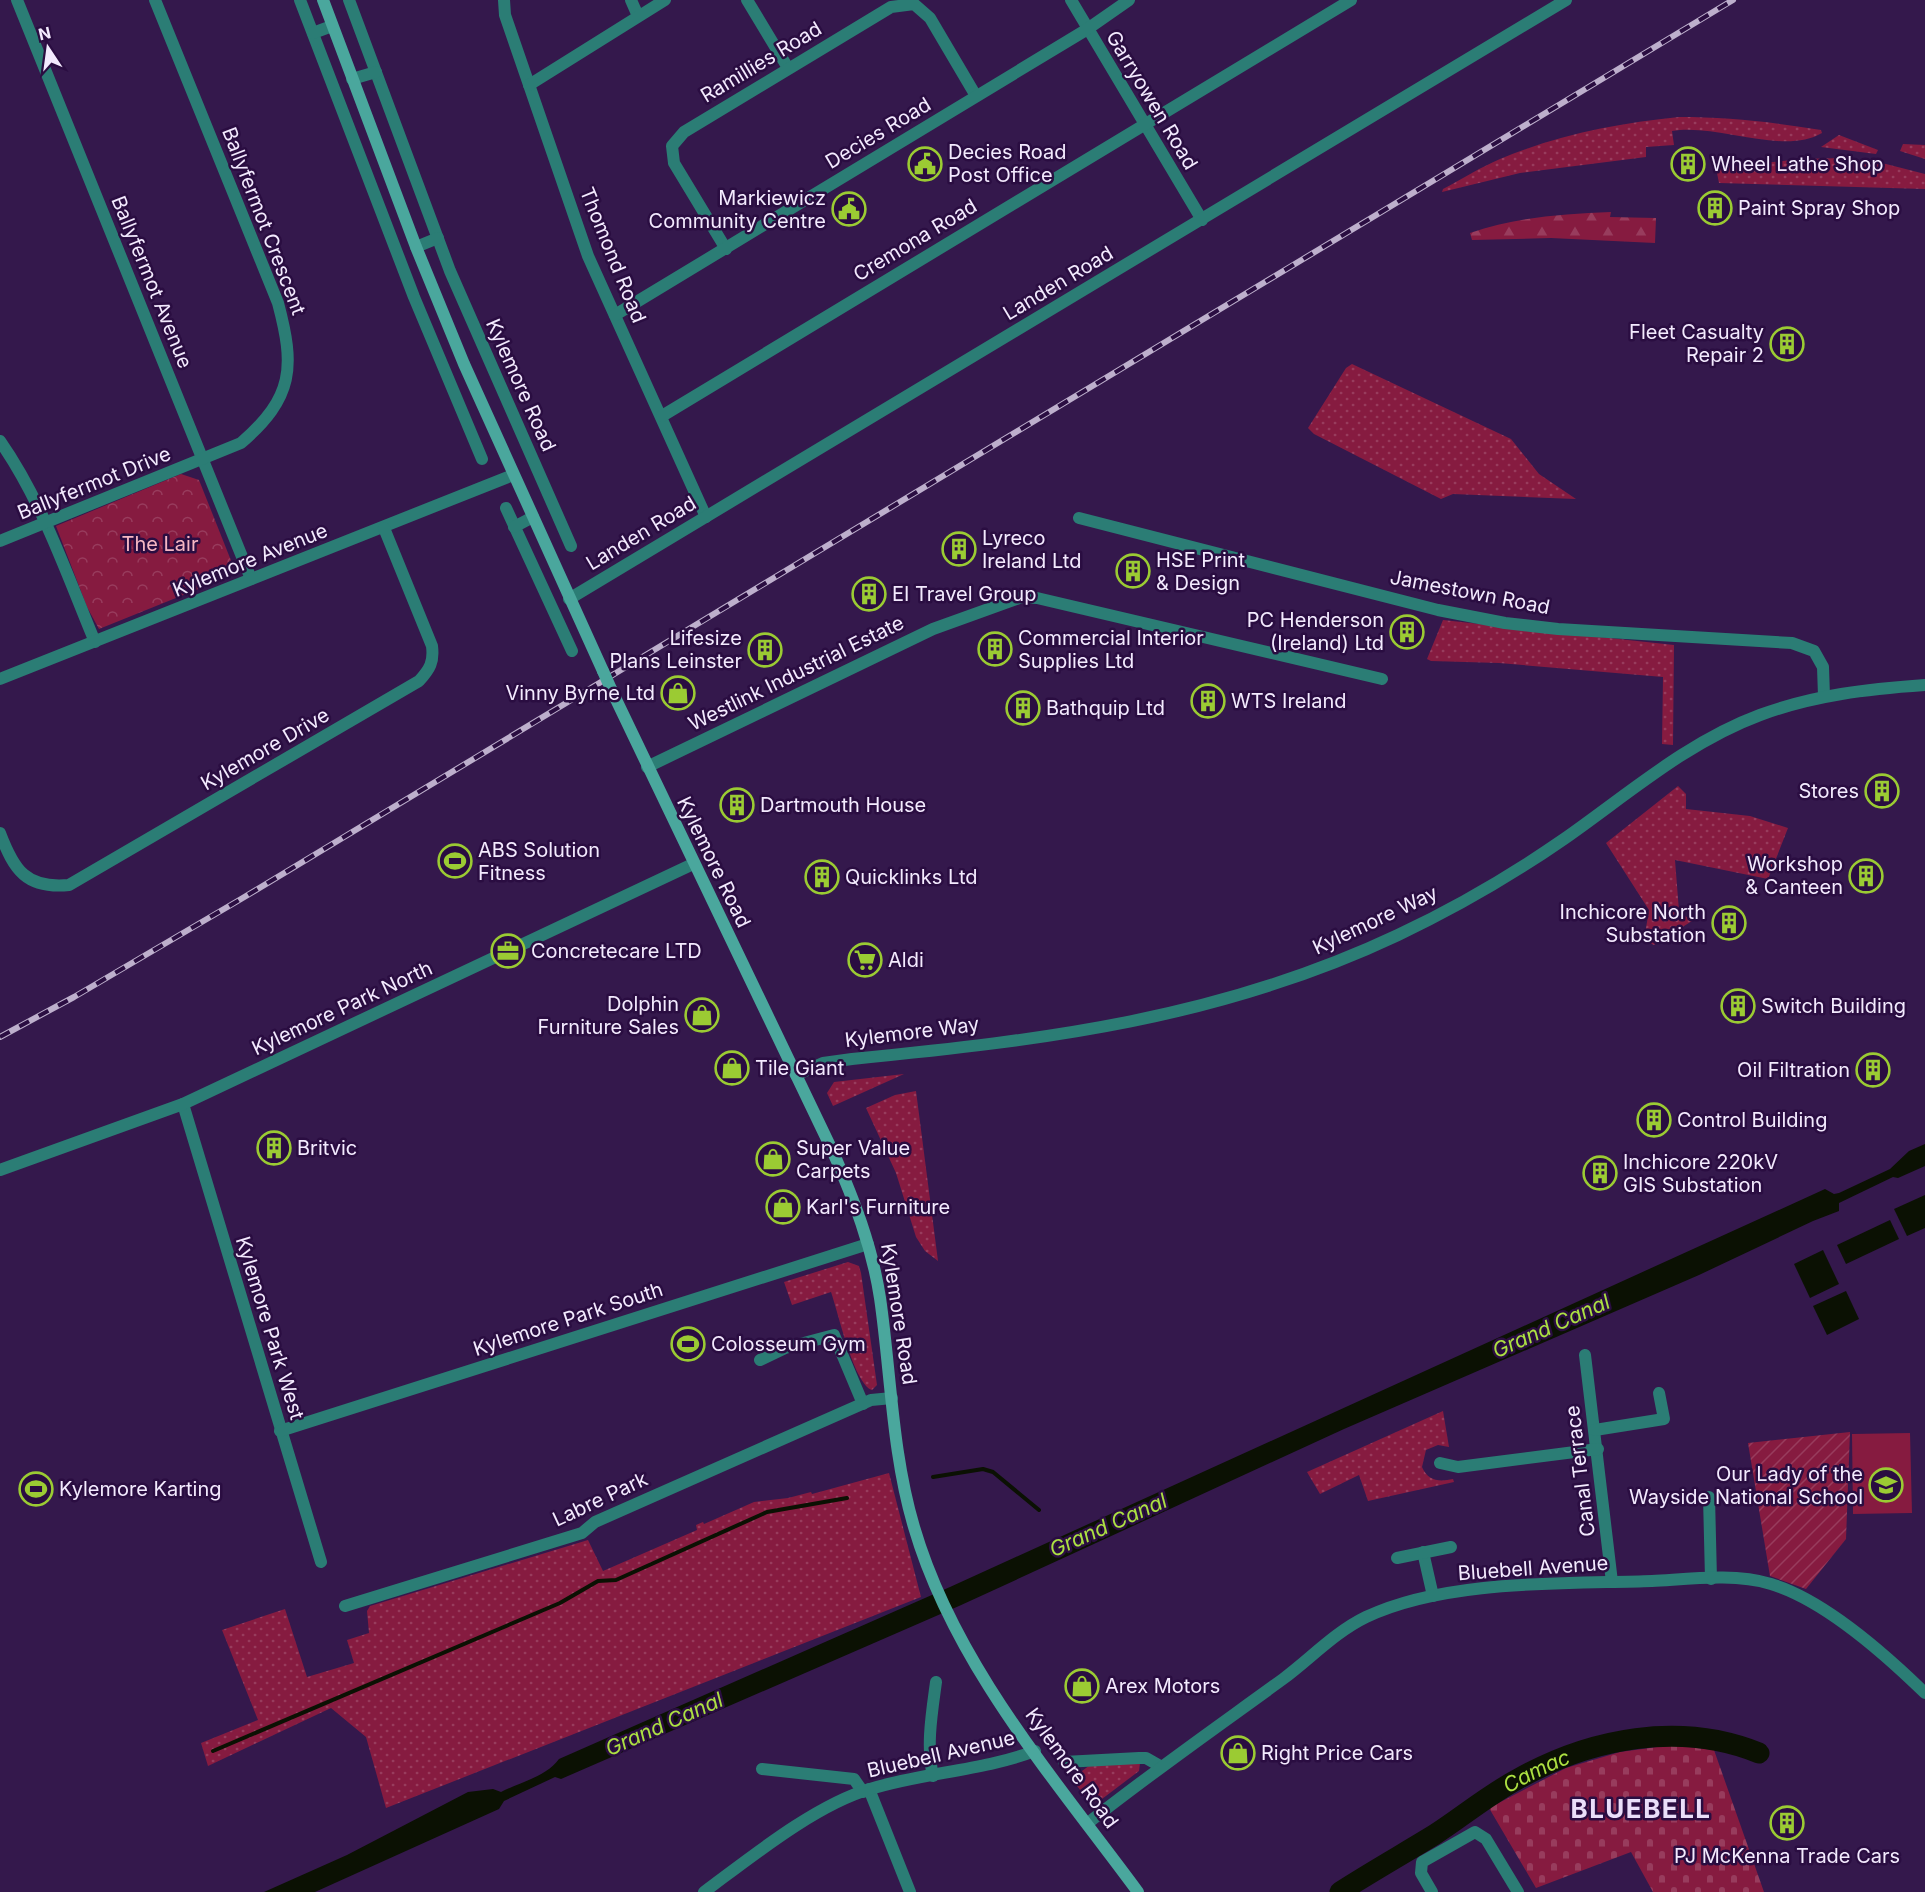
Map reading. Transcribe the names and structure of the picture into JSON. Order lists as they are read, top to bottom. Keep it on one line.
{"streets":{"main road":["Kylemore Road"],"street":["Ramillies Road","Garryowen Road","Decies Road","Ballyfermot Crescent","Cremona Road","Thomond Road","Ballyfermot Avenue","Landen Road","Ballyfermot Drive","Kylemore Avenue","Jamestown Road","Westlink Industrial Estate","Kylemore Drive","Kylemore Way","Kylemore Park North","Kylemore Park South","Kylemore Park West","Canal Terrace","Labre Park","Bluebell Avenue"]},"crossings":[["Ramillies Road","Decies Road"],["Garryowen Road","Decies Road"],["Garryowen Road","Cremona Road"],["Garryowen Road","Landen Road"],["Decies Road","Thomond Road"],["Ballyfermot Crescent","Ballyfermot Avenue"],["Ballyfermot Crescent","Ballyfermot Drive"],["Cremona Road","Thomond Road"],["Thomond Road","Landen Road"],["Ballyfermot Avenue","Ballyfermot Drive"],["Ballyfermot Avenue","Kylemore Avenue"],["Landen Road","Kylemore Road"],["Kylemore Road","Kylemore Avenue"],["Kylemore Road","Westlink Industrial Estate"],["Kylemore Road","Kylemore Way"],["Kylemore Road","Kylemore Park North"],["Kylemore Road","Kylemore Park South"],["Kylemore Road","Labre Park"],["Kylemore Road","Bluebell Avenue"],["Kylemore Avenue","Kylemore Drive"],["Jamestown Road","Kylemore Way"],["Kylemore Park North","Kylemore Park West"],["Kylemore Park South","Kylemore Park West"],["Canal Terrace","Bluebell Avenue"]],"districts":["BLUEBELL"],"water":["Grand Canal","Camac"],"parks":["The Lair"],"places":{"public building":["Decies Road Post Office","Markiewicz Community Centre"],"building":["Wheel Lathe Shop","Paint Spray Shop","Fleet Casualty Repair 2","Lyreco Ireland Ltd","HSE Print & Design","EI Travel Group","PC Henderson (Ireland) Ltd","Commercial Interior Supplies Ltd","Lifesize Plans Leinster","WTS Ireland","Bathquip Ltd","Stores","Dartmouth House","Workshop & Canteen","Quicklinks Ltd","Inchicore North Substation","Switch Building","Oil Filtration","Control Building","Britvic","Inchicore 220kV GIS Substation","PJ McKenna Trade Cars"],"shop":["Vinny Byrne Ltd","Dolphin Furniture Sales","Tile Giant","Super Value Carpets","Karl's Furniture","Arex Motors","Right Price Cars"],"sports":["ABS Solution Fitness","Colosseum Gym","Kylemore Karting"],"office":["Concretecare LTD"],"supermarket":["Aldi"],"school or university":["Our Lady of the Wayside National School"]},"north":"top"}
